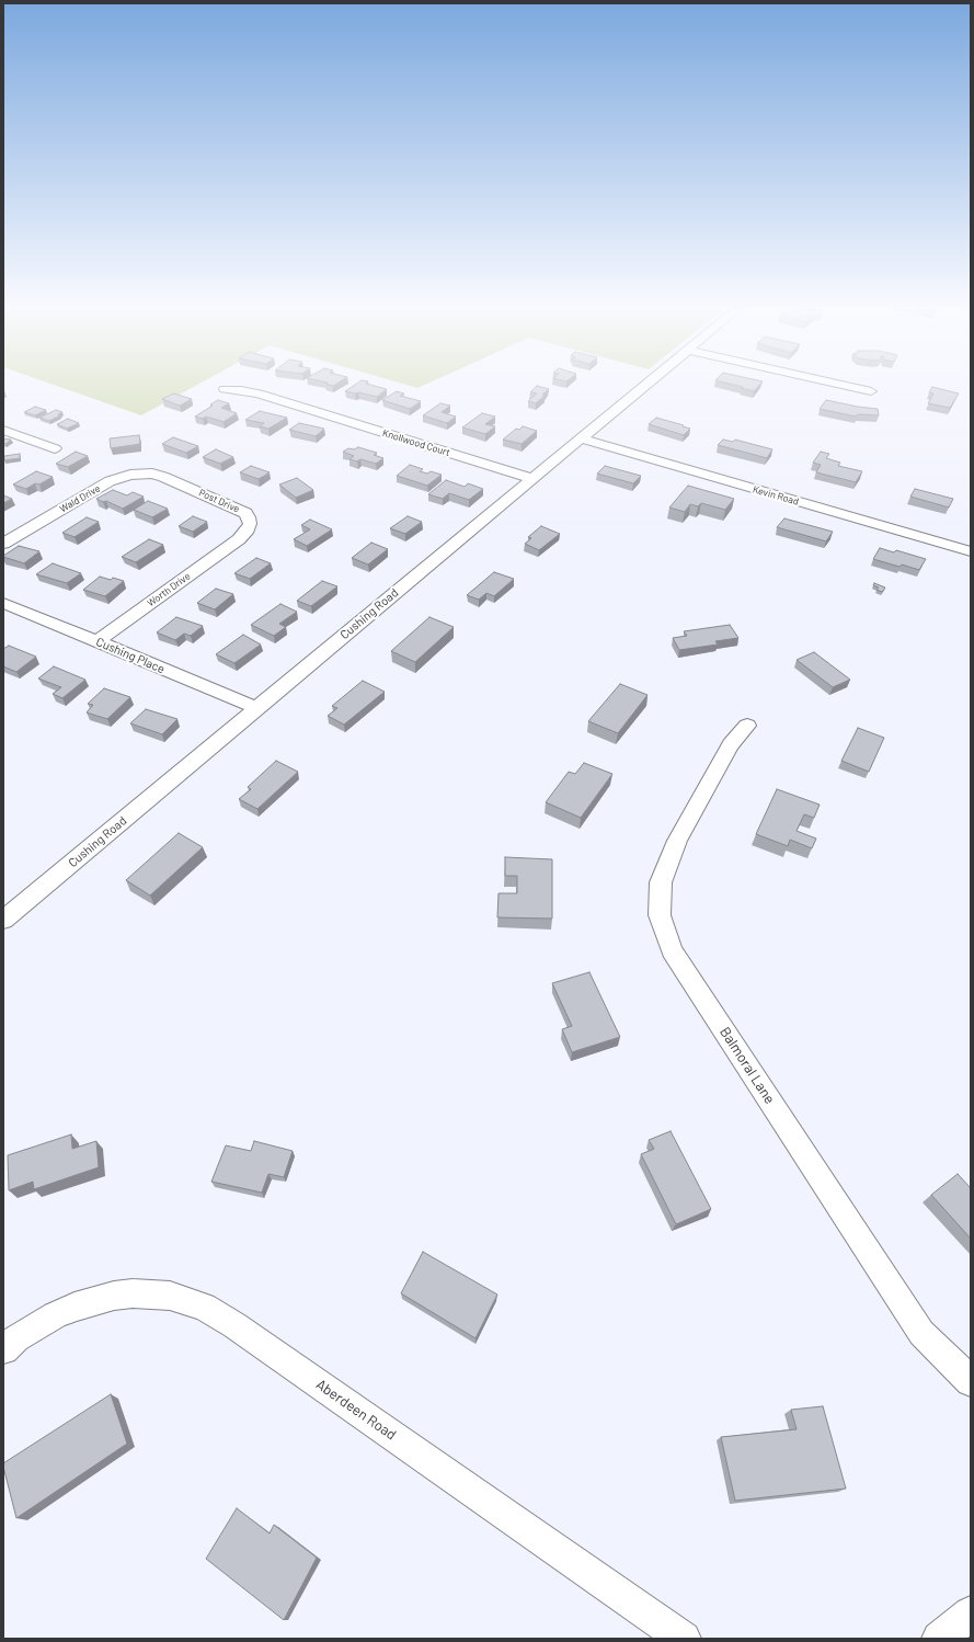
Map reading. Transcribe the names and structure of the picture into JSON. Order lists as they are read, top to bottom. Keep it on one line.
{"streets":{"street":["Knollwood Court","Kevin Road","Wald Drive","Post Drive","Worth Drive","Cushing Road","Cushing Place","Balmoral Lane","Aberdeen Road"]},"crossings":[["Knollwood Court","Cushing Road"],["Kevin Road","Cushing Road"],["Wald Drive","Post Drive"],["Post Drive","Worth Drive"],["Worth Drive","Cushing Place"],["Cushing Road","Cushing Place"]]}
